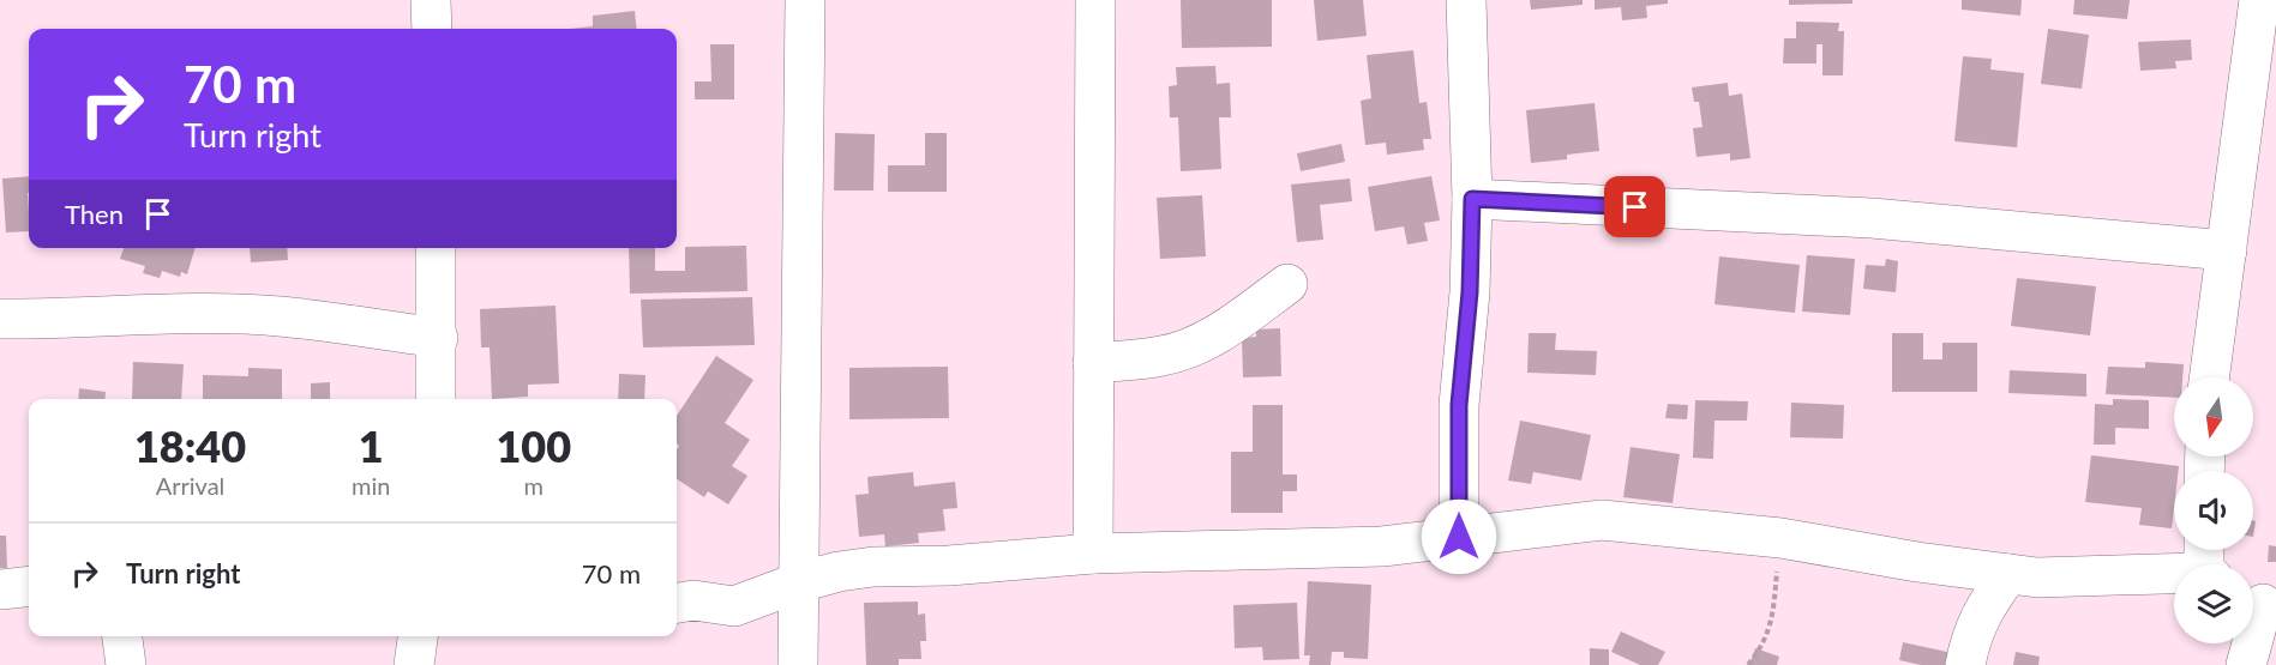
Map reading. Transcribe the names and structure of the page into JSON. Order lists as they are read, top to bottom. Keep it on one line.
{"north":"bottom","page":{"turn":["70 m","Turn right"],"then":"Then","eta":["18:40","Arrival","1","min","100","m"],"list":[{"name":"Turn right","value":"70 m"}]}}
